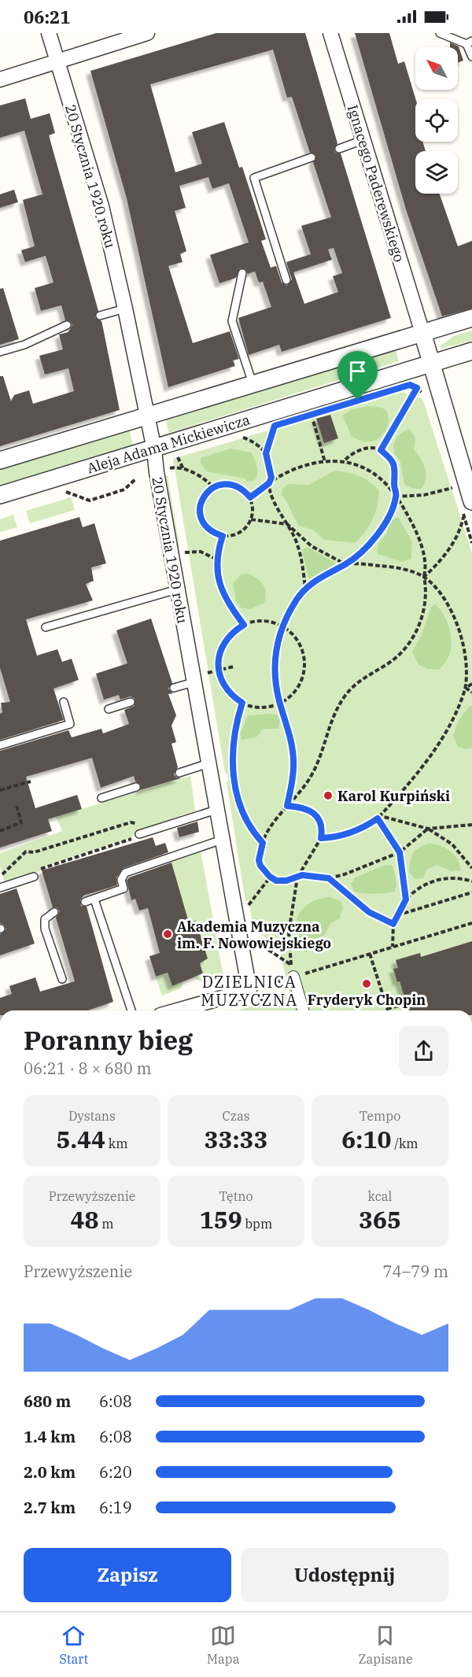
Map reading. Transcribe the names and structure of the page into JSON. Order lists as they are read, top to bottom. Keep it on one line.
{"streets":{"street":["20 Stycznia 1920 roku","Ignacego Paderewskiego","Aleja Adama Mickiewicza"]},"crossings":[["20 Stycznia 1920 roku","Aleja Adama Mickiewicza"]],"districts":["DZIELNICA MUZYCZNA"],"places":["Karol Kurpiński","Akademia Muzyczna im. F. Nowowiejskiego","Fryderyk Chopin"],"north":"top left","page":{"status":"06:21","heading":["Poranny bieg","06:21 · 8 × 680 m"],"stats":[["Dystans","5.44 km"],["Czas","33:33"],["Tempo","6:10 /km"],["Przewyższenie","48 m"],["Tętno","159 bpm"],["kcal","365"]],"chart":["Przewyższenie","74–79 m"],"list":[{"name":"680 m","note":"6:08"},{"name":"1.4 km","note":"6:08"},{"name":"2.0 km","note":"6:20"},{"name":"2.7 km","note":"6:19"}],"buttons":["Zapisz","Udostępnij"],"tabs":["Start","Mapa","Zapisane"]}}
